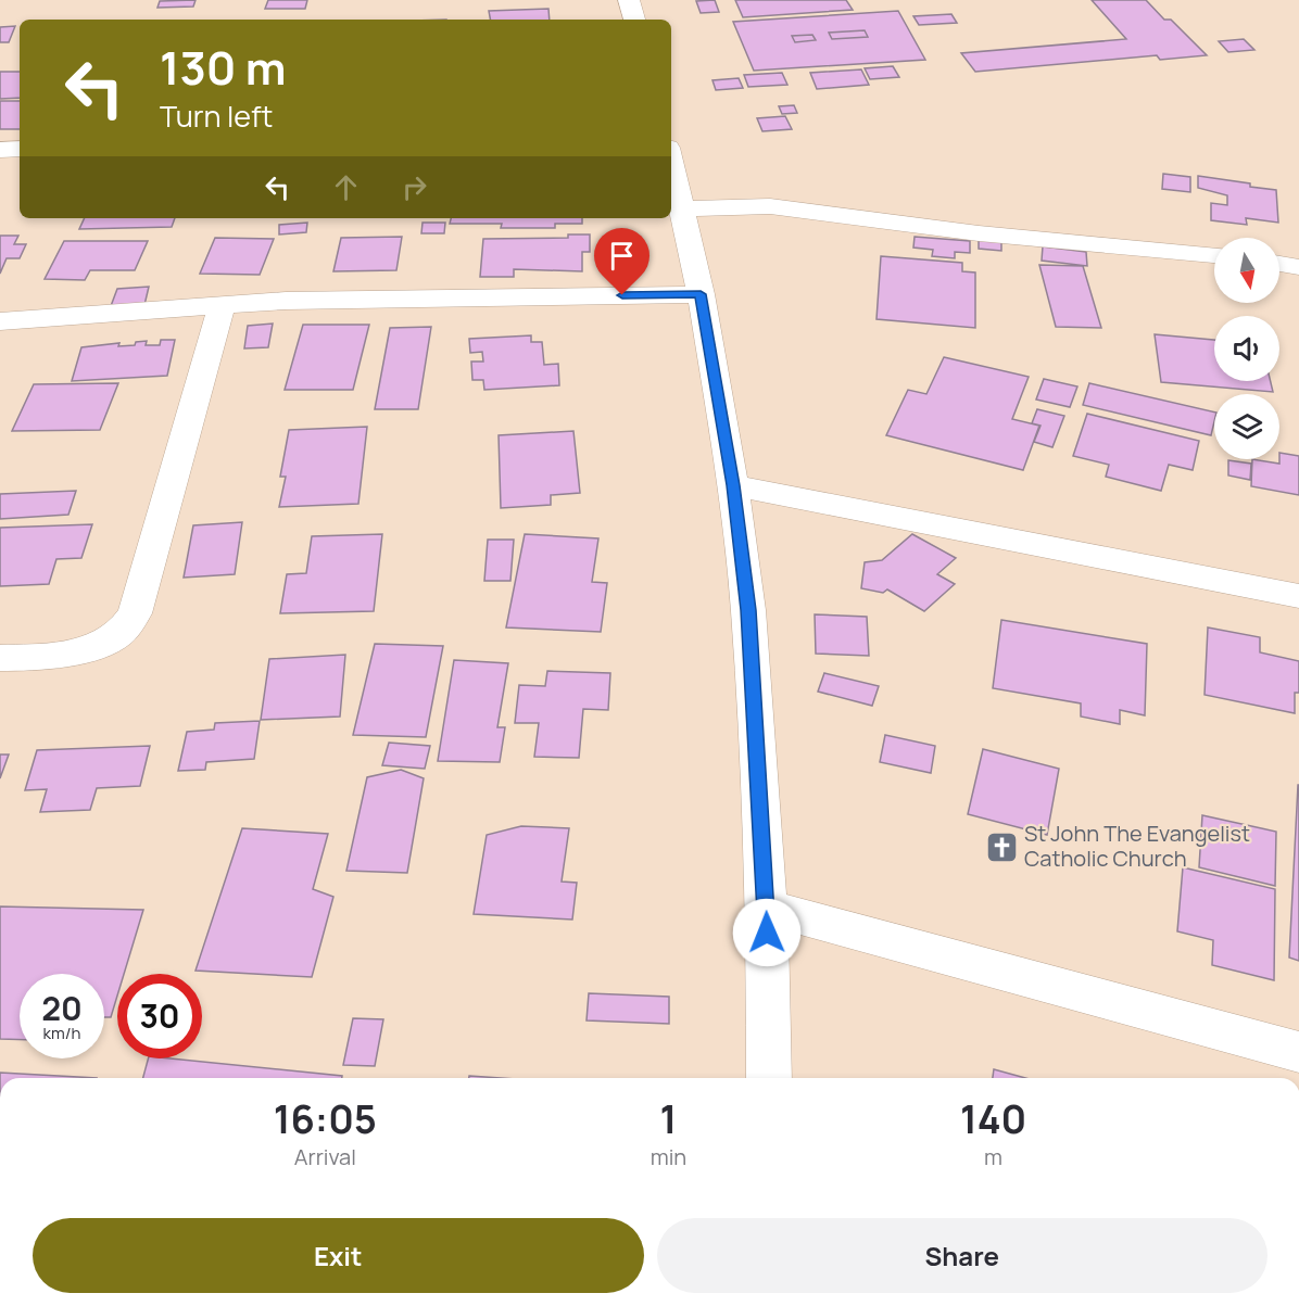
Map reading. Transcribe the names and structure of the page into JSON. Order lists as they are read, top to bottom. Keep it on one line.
{"places":{"church":["St John The Evangelist Catholic Church"]},"north":"bottom","page":{"turn":["130 m","Turn left"],"speed":"20 km/h","limit":"30","eta":["16:05","Arrival","1","min","140","m"],"buttons":["Exit","Share"]}}
